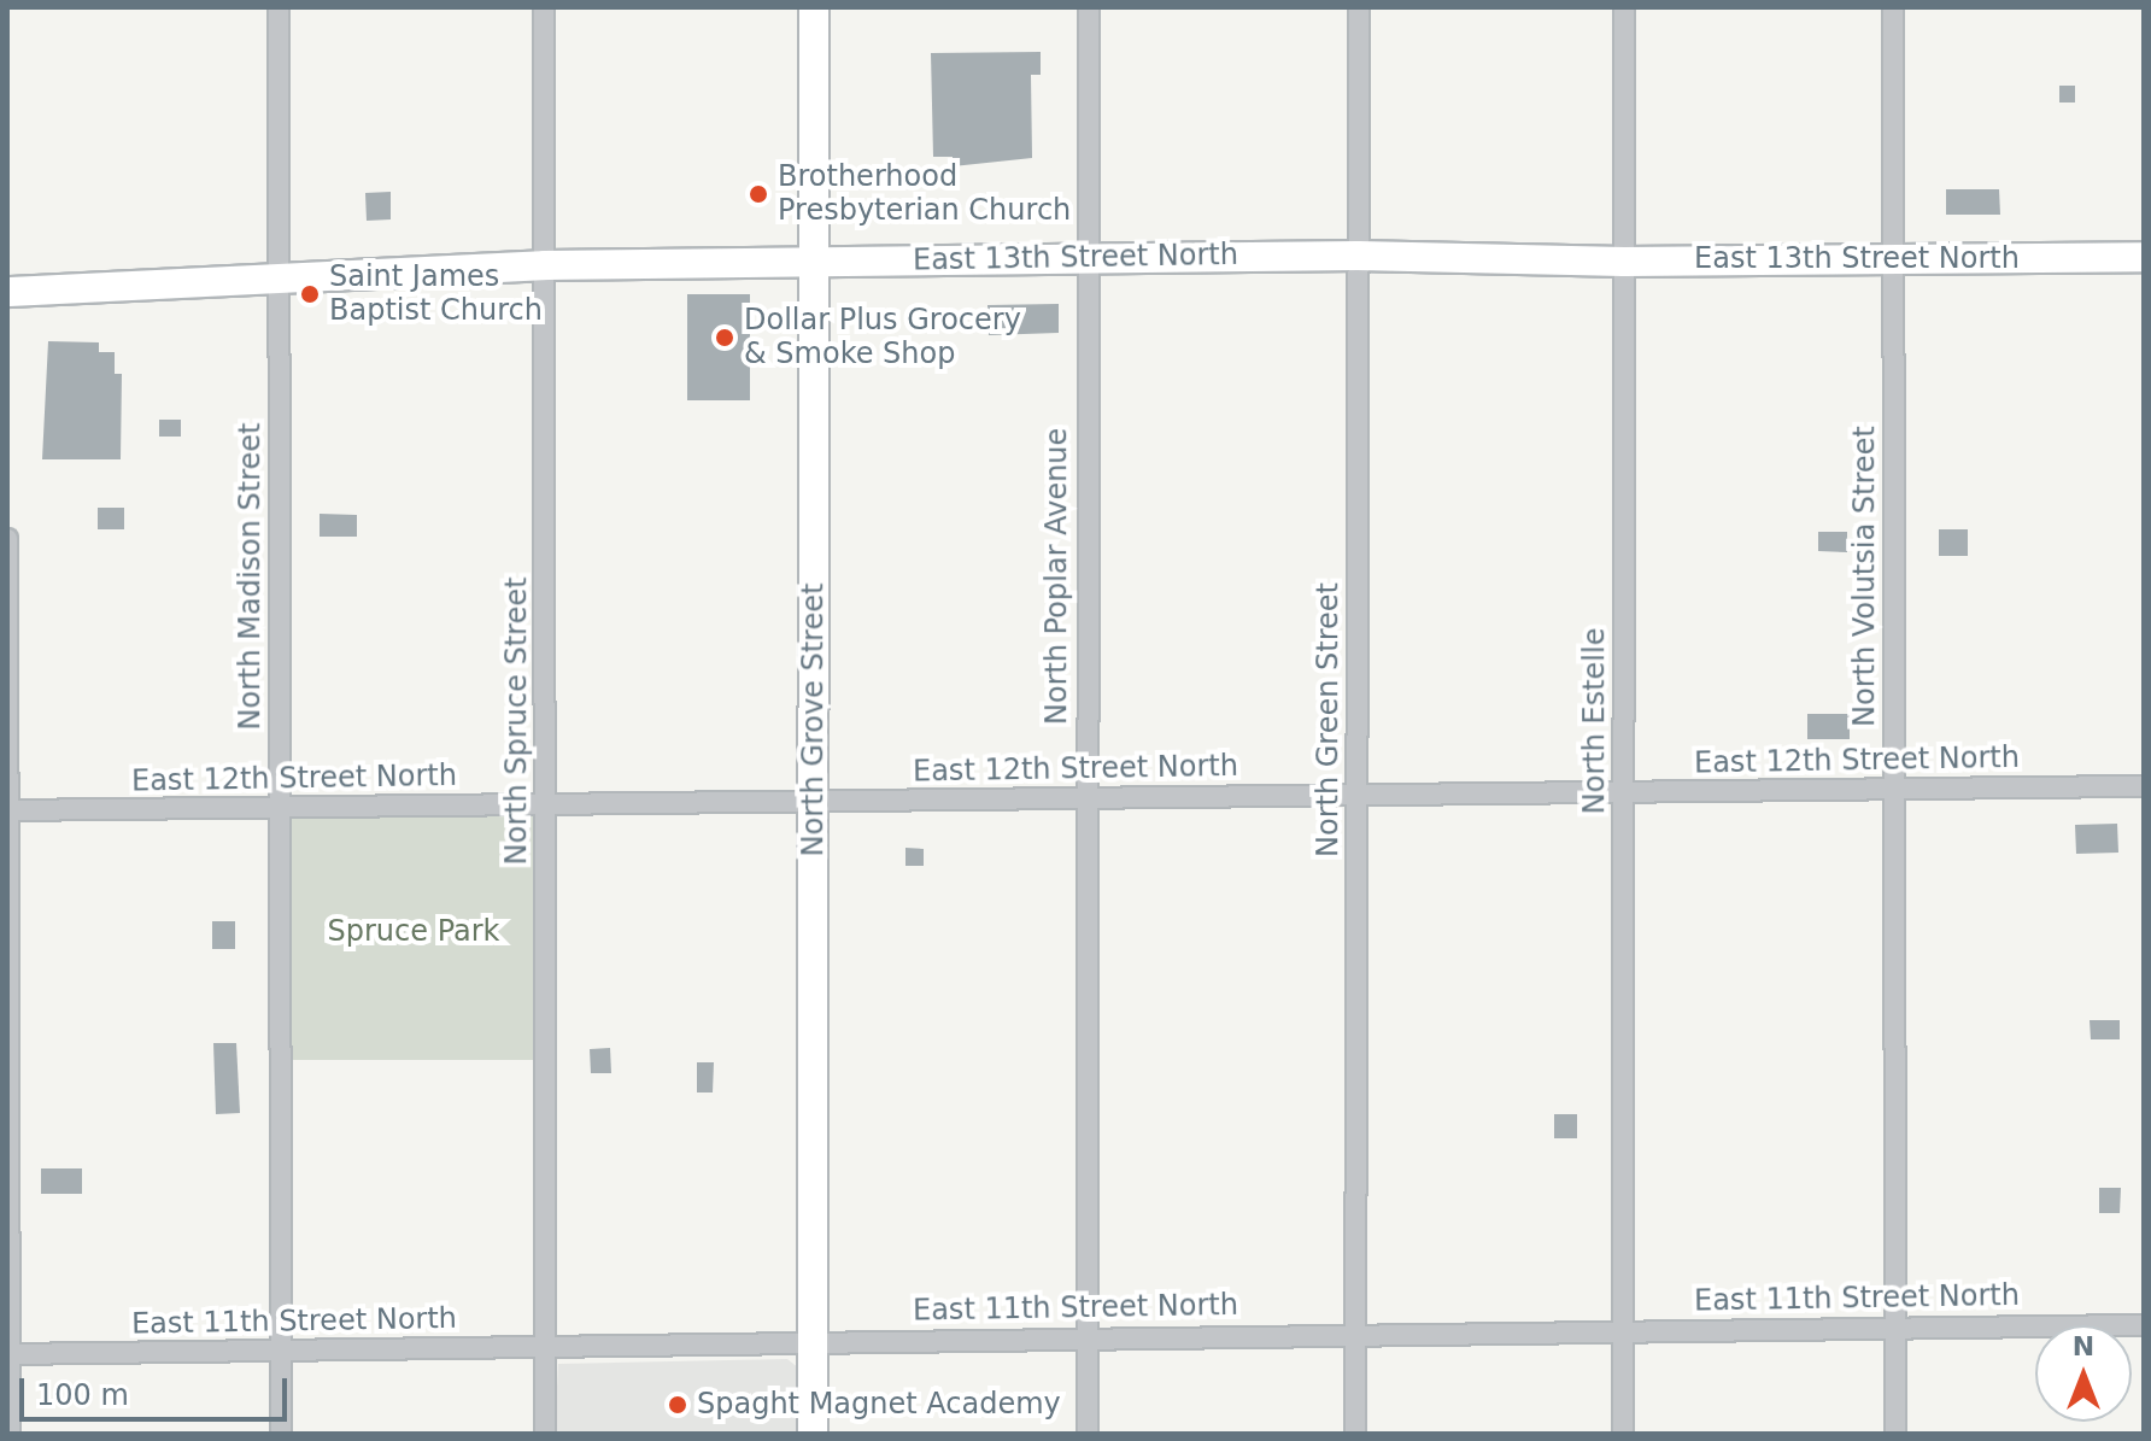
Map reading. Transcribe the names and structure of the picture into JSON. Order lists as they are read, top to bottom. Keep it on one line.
{"streets":{"main road":["East 13th Street North","North Grove Street"],"street":["North Madison Street","North Poplar Avenue","North Volutsia Street","North Green Street","North Spruce Street","North Estelle","East 12th Street North","East 11th Street North"]},"crossings":[["East 13th Street North","North Madison Street"],["East 13th Street North","North Poplar Avenue"],["East 13th Street North","North Volutsia Street"],["East 13th Street North","North Grove Street"],["East 13th Street North","North Green Street"],["East 13th Street North","North Spruce Street"],["East 13th Street North","North Estelle"],["North Madison Street","East 12th Street North"],["North Madison Street","East 11th Street North"],["North Poplar Avenue","East 12th Street North"],["North Poplar Avenue","East 11th Street North"],["North Volutsia Street","East 12th Street North"],["North Volutsia Street","East 11th Street North"],["North Grove Street","East 12th Street North"],["North Grove Street","East 11th Street North"],["North Green Street","East 12th Street North"],["North Green Street","East 11th Street North"],["North Spruce Street","East 12th Street North"],["North Spruce Street","East 11th Street North"],["North Estelle","East 12th Street North"],["North Estelle","East 11th Street North"]],"parks":["Spruce Park"],"places":["Brotherhood Presbyterian Church","Saint James Baptist Church","Dollar Plus Grocery & Smoke Shop","Spaght Magnet Academy"],"scale_bar":"100 m","north":"top"}
